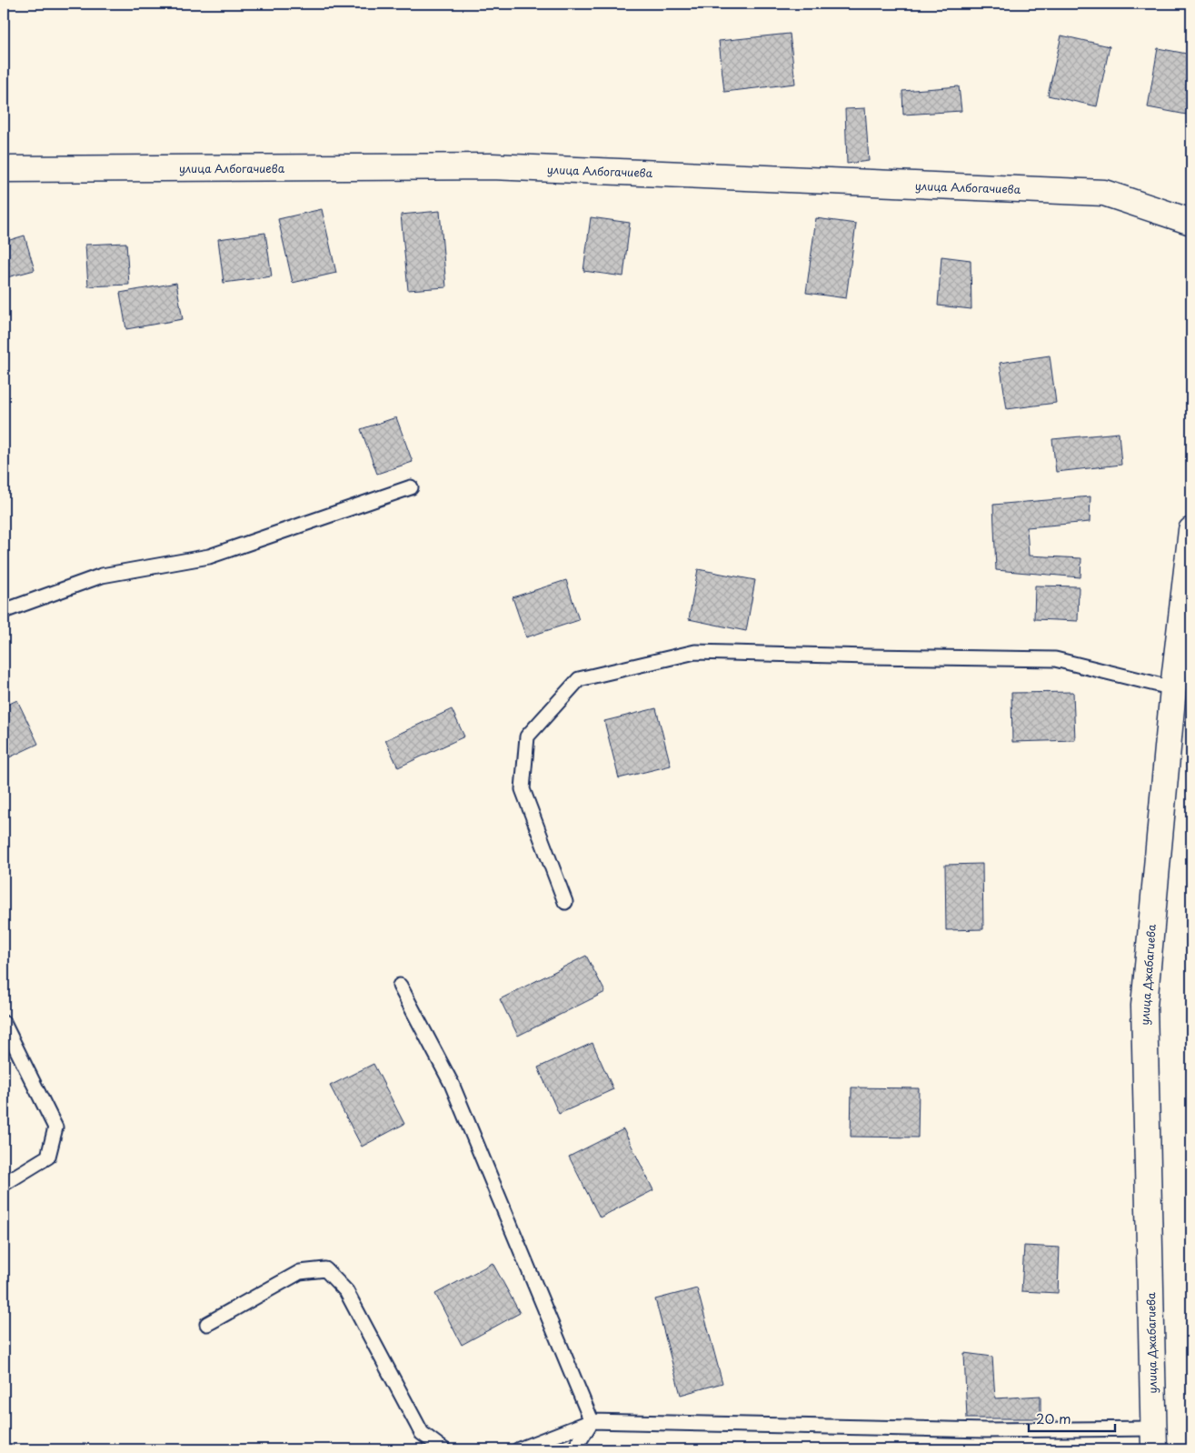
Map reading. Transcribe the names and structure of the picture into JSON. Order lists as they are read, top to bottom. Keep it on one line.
{"streets":{"street":["улица Албогачиева","улица Джабагиева"]},"scale_bar":"20 m"}
